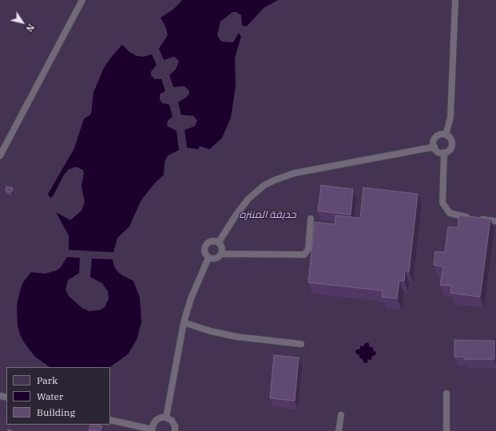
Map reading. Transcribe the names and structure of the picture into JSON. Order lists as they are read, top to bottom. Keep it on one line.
{"parks":["حديقة المنتزه"],"legend":["Park","Water","Building"],"north":"bottom right"}
